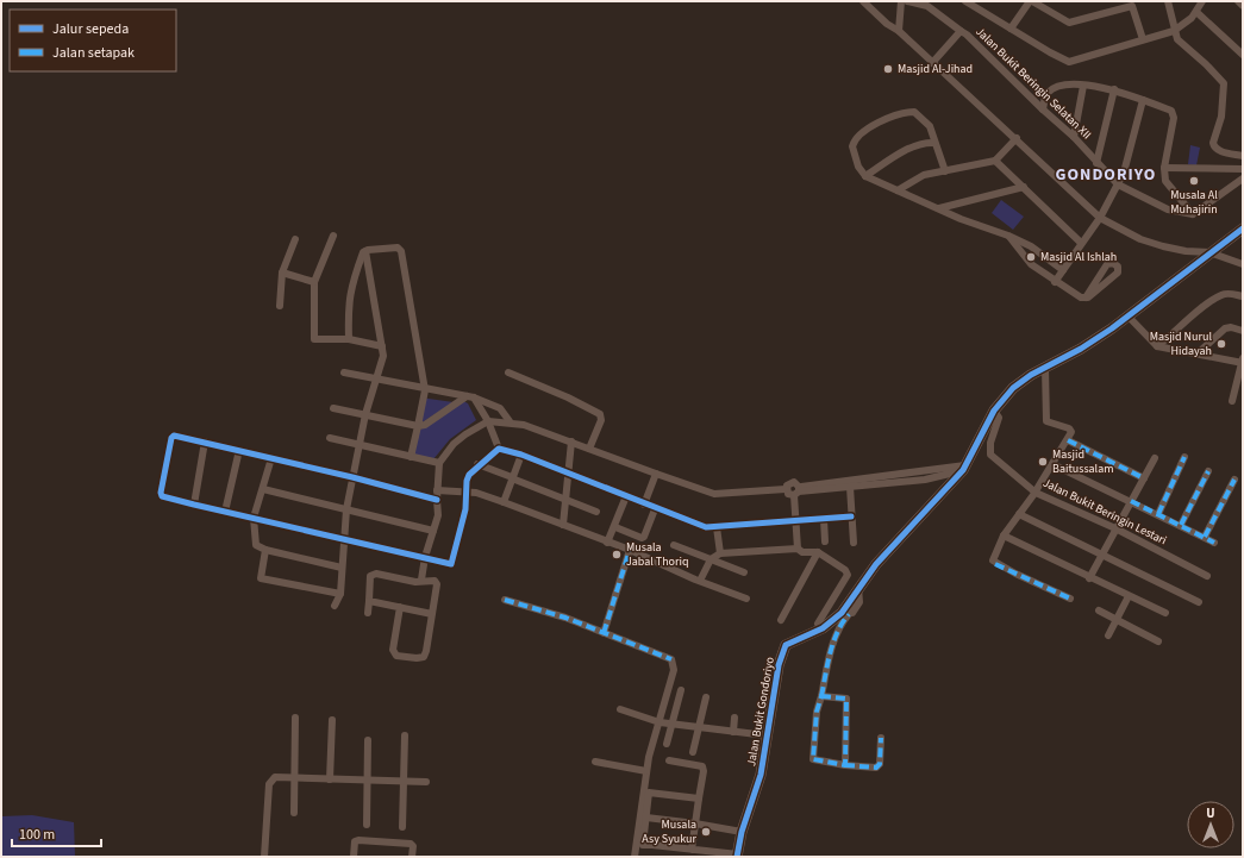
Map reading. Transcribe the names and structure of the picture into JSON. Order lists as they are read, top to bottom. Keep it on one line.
{"streets":{"street":["Jalan Bukit Beringin Selatan XII","Jalan Bukit Beringin Lestari","Jalan Bukit Gondoriyo"]},"crossings":[["Jalan Bukit Beringin Lestari","Jalan Bukit Gondoriyo"]],"districts":["GONDORIYO"],"places":["Masjid Al-Jihad","Musala Al Muhajirin","Masjid Al Ishlah","Masjid Nurul Hidayah","Masjid Baitussalam","Musala Jabal Thoriq","Musala Asy Syukur"],"legend":["Jalur sepeda","Jalan setapak"],"scale_bar":"100 m","north":"top"}
